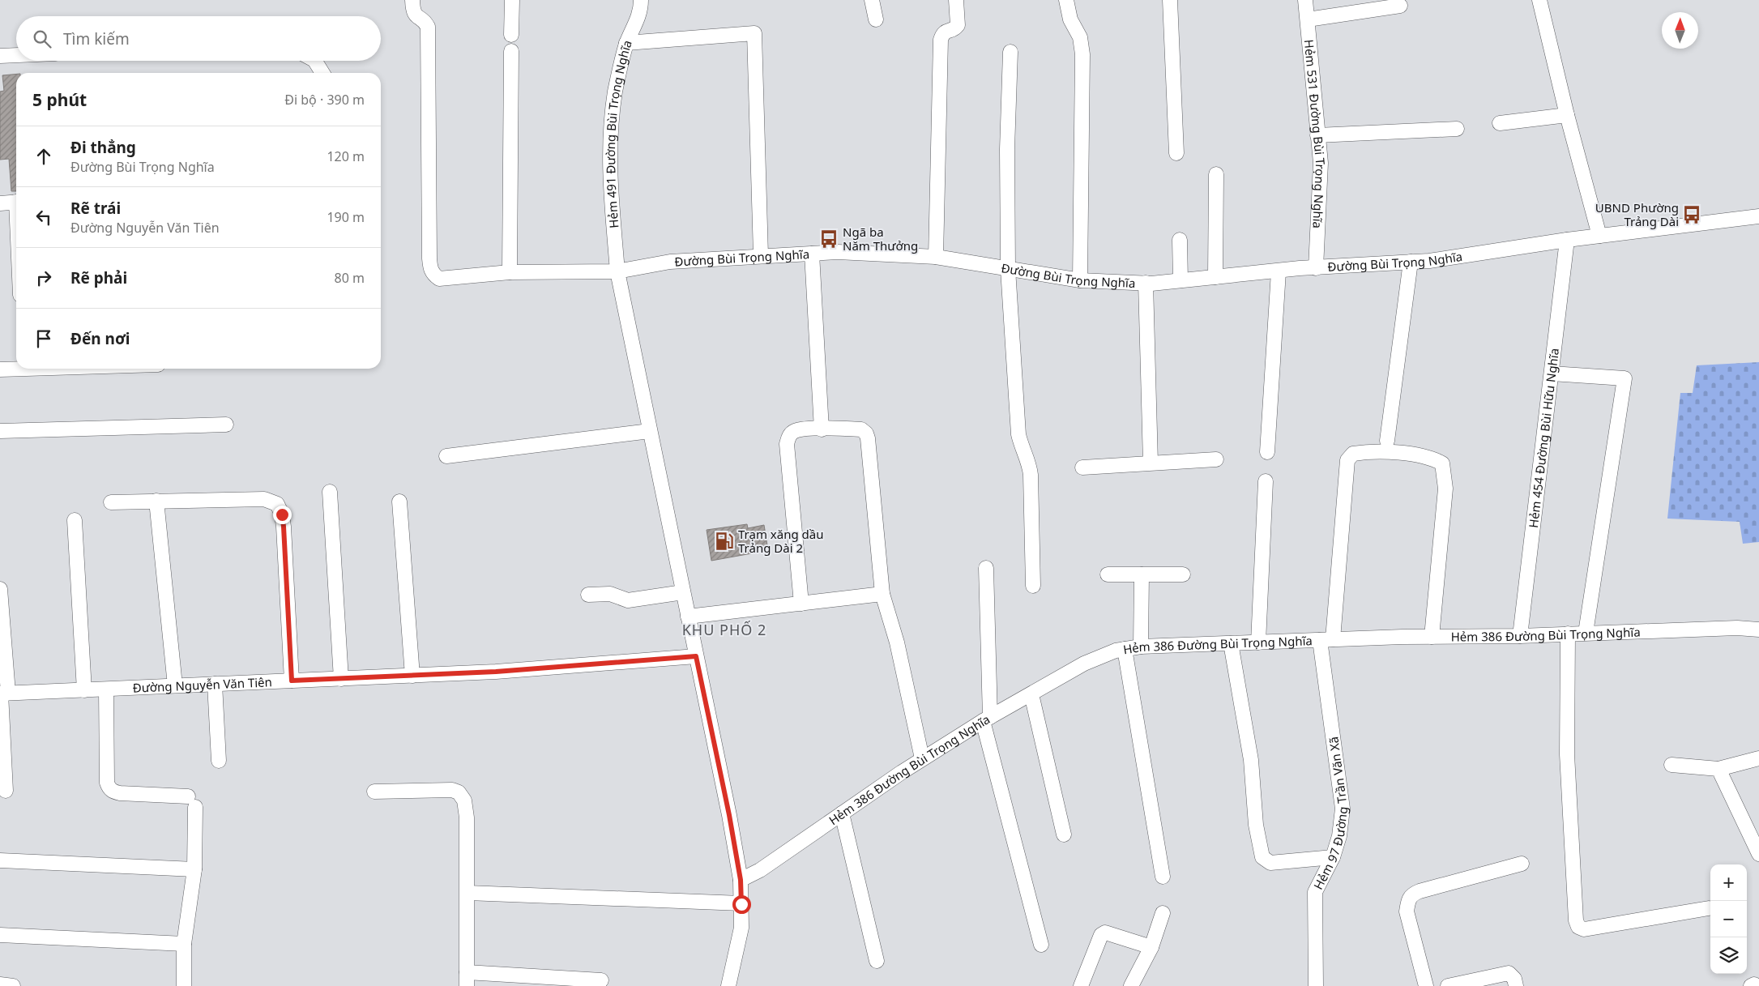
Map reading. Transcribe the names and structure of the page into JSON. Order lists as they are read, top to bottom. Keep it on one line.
{"streets":{"street":["Hẻm 491 Đường Bùi Trọng Nghĩa","Hẻm 531 Đường Bùi Trọng Nghĩa","Đường Bùi Trọng Nghĩa","Hẻm 454 Đường Bùi Hữu Nghĩa","Hẻm 386 Đường Bùi Trọng Nghĩa","Đường Nguyễn Văn Tiên","Hẻm 97 Đường Trần Văn Xã"]},"crossings":[["Hẻm 491 Đường Bùi Trọng Nghĩa","Đường Bùi Trọng Nghĩa"],["Hẻm 531 Đường Bùi Trọng Nghĩa","Đường Bùi Trọng Nghĩa"],["Đường Bùi Trọng Nghĩa","Hẻm 454 Đường Bùi Hữu Nghĩa"],["Hẻm 454 Đường Bùi Hữu Nghĩa","Hẻm 386 Đường Bùi Trọng Nghĩa"],["Hẻm 386 Đường Bùi Trọng Nghĩa","Hẻm 97 Đường Trần Văn Xã"]],"districts":["KHU PHỐ 2"],"places":{"bus stop":["UBND Phường Trảng Dài","Ngã ba Năm Thưởng"],"fuel station":["Trạm xăng dầu Trảng Dài 2"]},"north":"top","page":{"search":"Tìm kiếm","heading":["5 phút","Đi bộ · 390 m"],"list":[["Đi thẳng","Đường Bùi Trọng Nghĩa","120 m"],["Rẽ trái","Đường Nguyễn Văn Tiên","190 m"],["Rẽ phải","80 m"],"Đến nơi"],"map_buttons":["+","−"]}}
